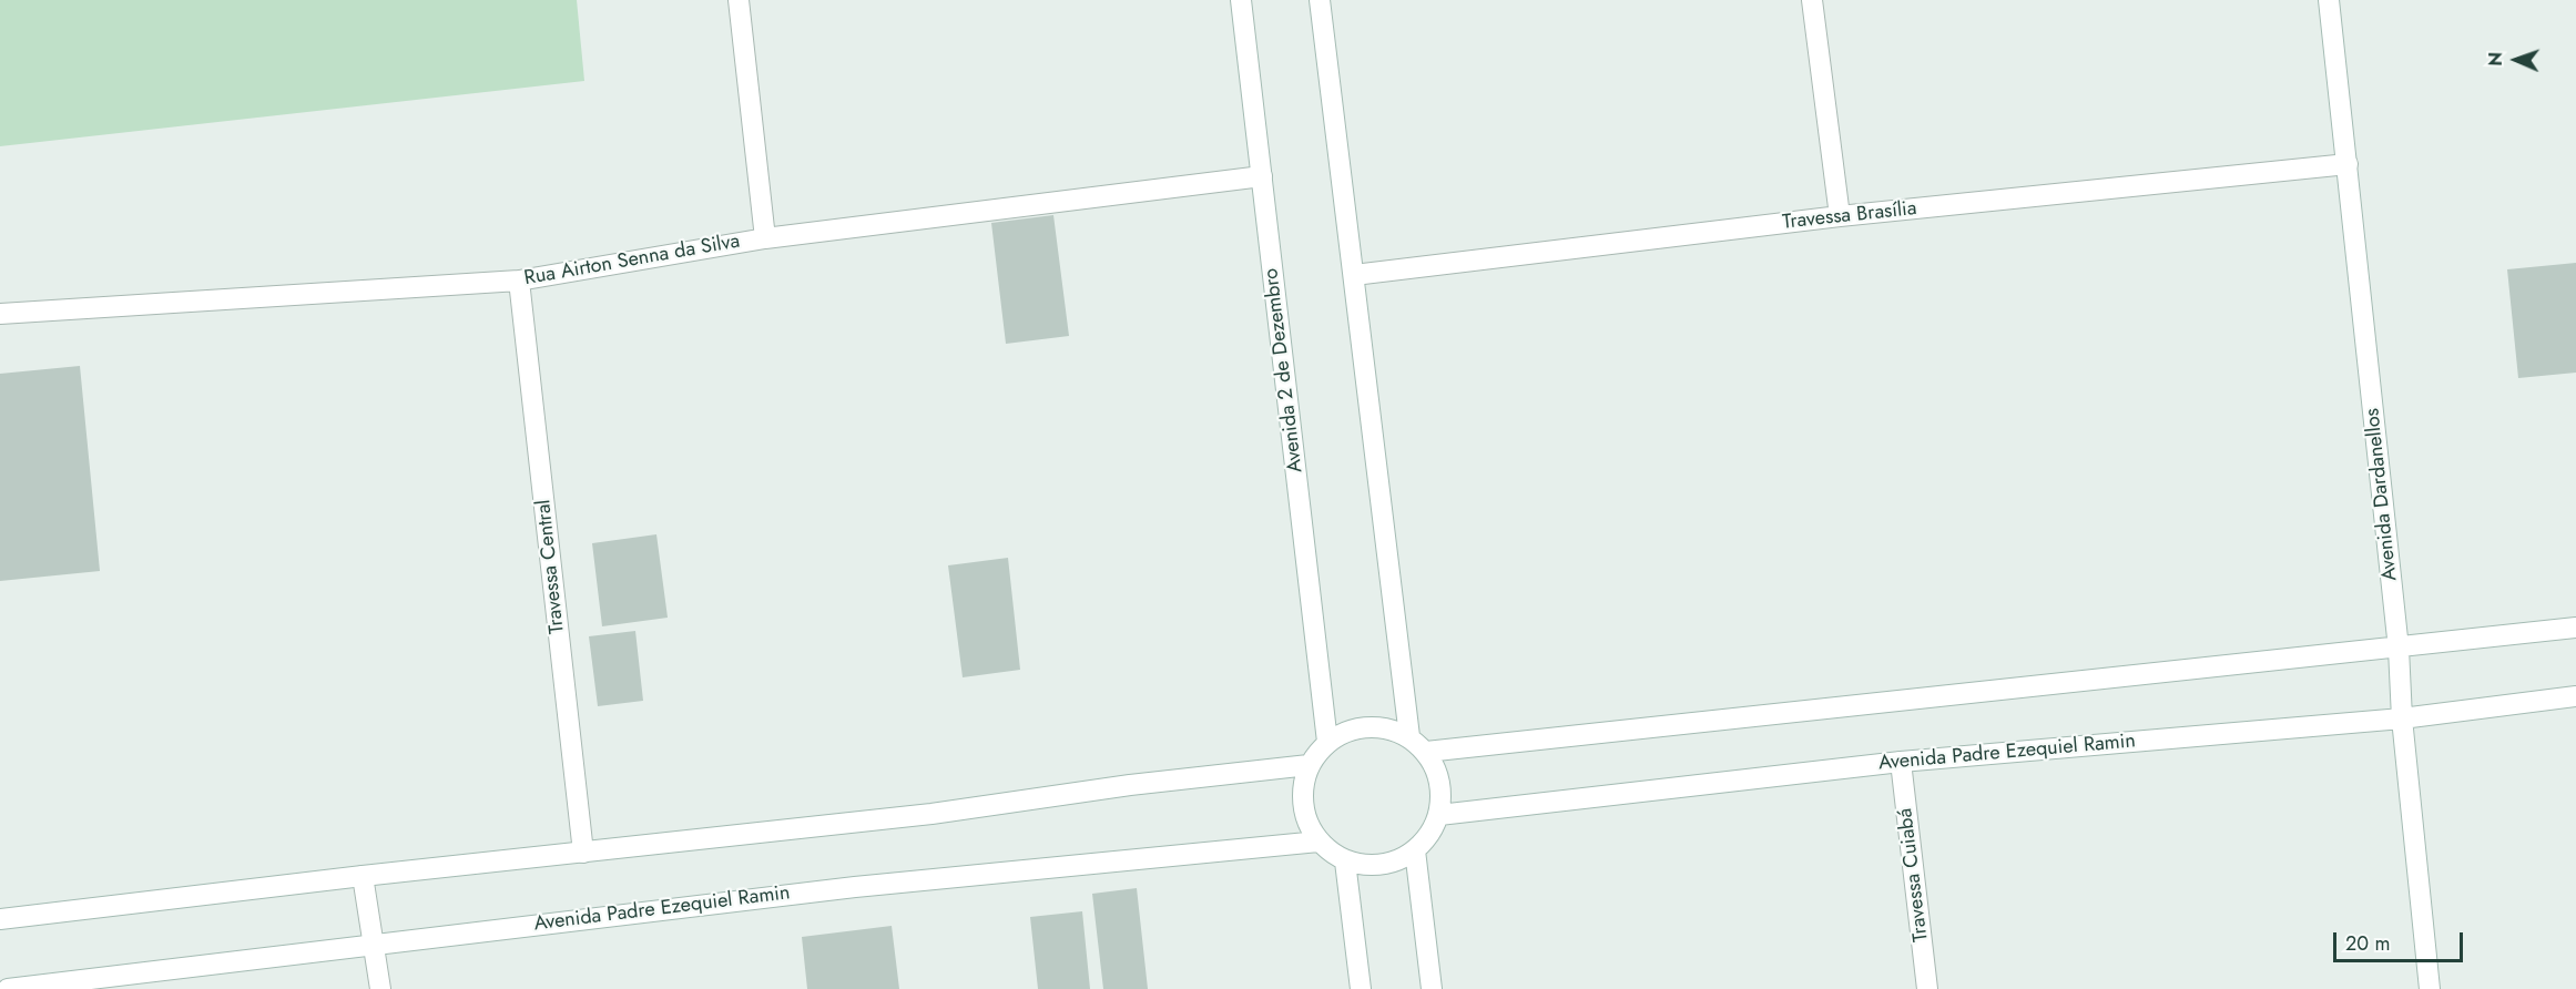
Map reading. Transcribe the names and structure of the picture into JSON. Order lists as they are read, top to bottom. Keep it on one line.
{"streets":{"street":["Travessa Brasília","Rua Airton Senna da Silva","Avenida 2 de Dezembro","Avenida Dardanellos","Travessa Central","Avenida Padre Ezequiel Ramin","Travessa Cuiabá"]},"crossings":[["Travessa Brasília","Avenida Dardanellos"],["Rua Airton Senna da Silva","Avenida 2 de Dezembro"],["Rua Airton Senna da Silva","Travessa Central"],["Avenida 2 de Dezembro","Avenida Padre Ezequiel Ramin"],["Avenida Dardanellos","Avenida Padre Ezequiel Ramin"],["Avenida Padre Ezequiel Ramin","Travessa Cuiabá"]],"scale_bar":"20 m","north":"left"}
